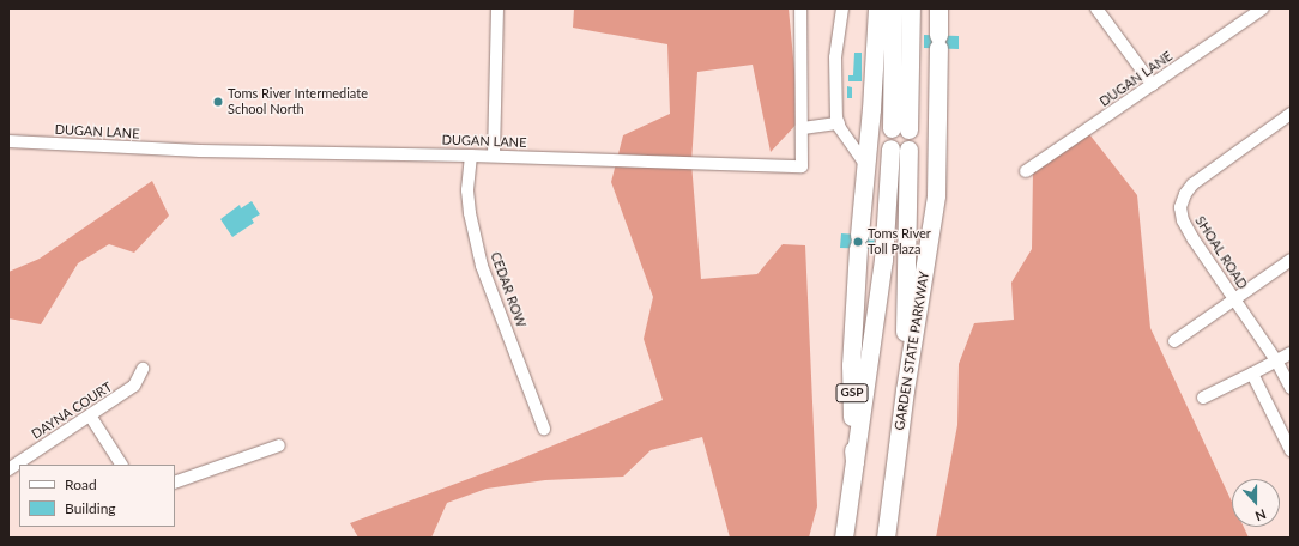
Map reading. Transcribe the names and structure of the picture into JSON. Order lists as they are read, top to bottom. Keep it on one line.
{"streets":{"highway":["GARDEN STATE PARKWAY","GSP"],"street":["DUGAN LANE","SHOAL ROAD","CEDAR ROW","DAYNA COURT"]},"crossings":[["DUGAN LANE","CEDAR ROW"]],"places":["Toms River Intermediate School North","Toms River Toll Plaza"],"legend":["Road","Building"],"north":"bottom"}
